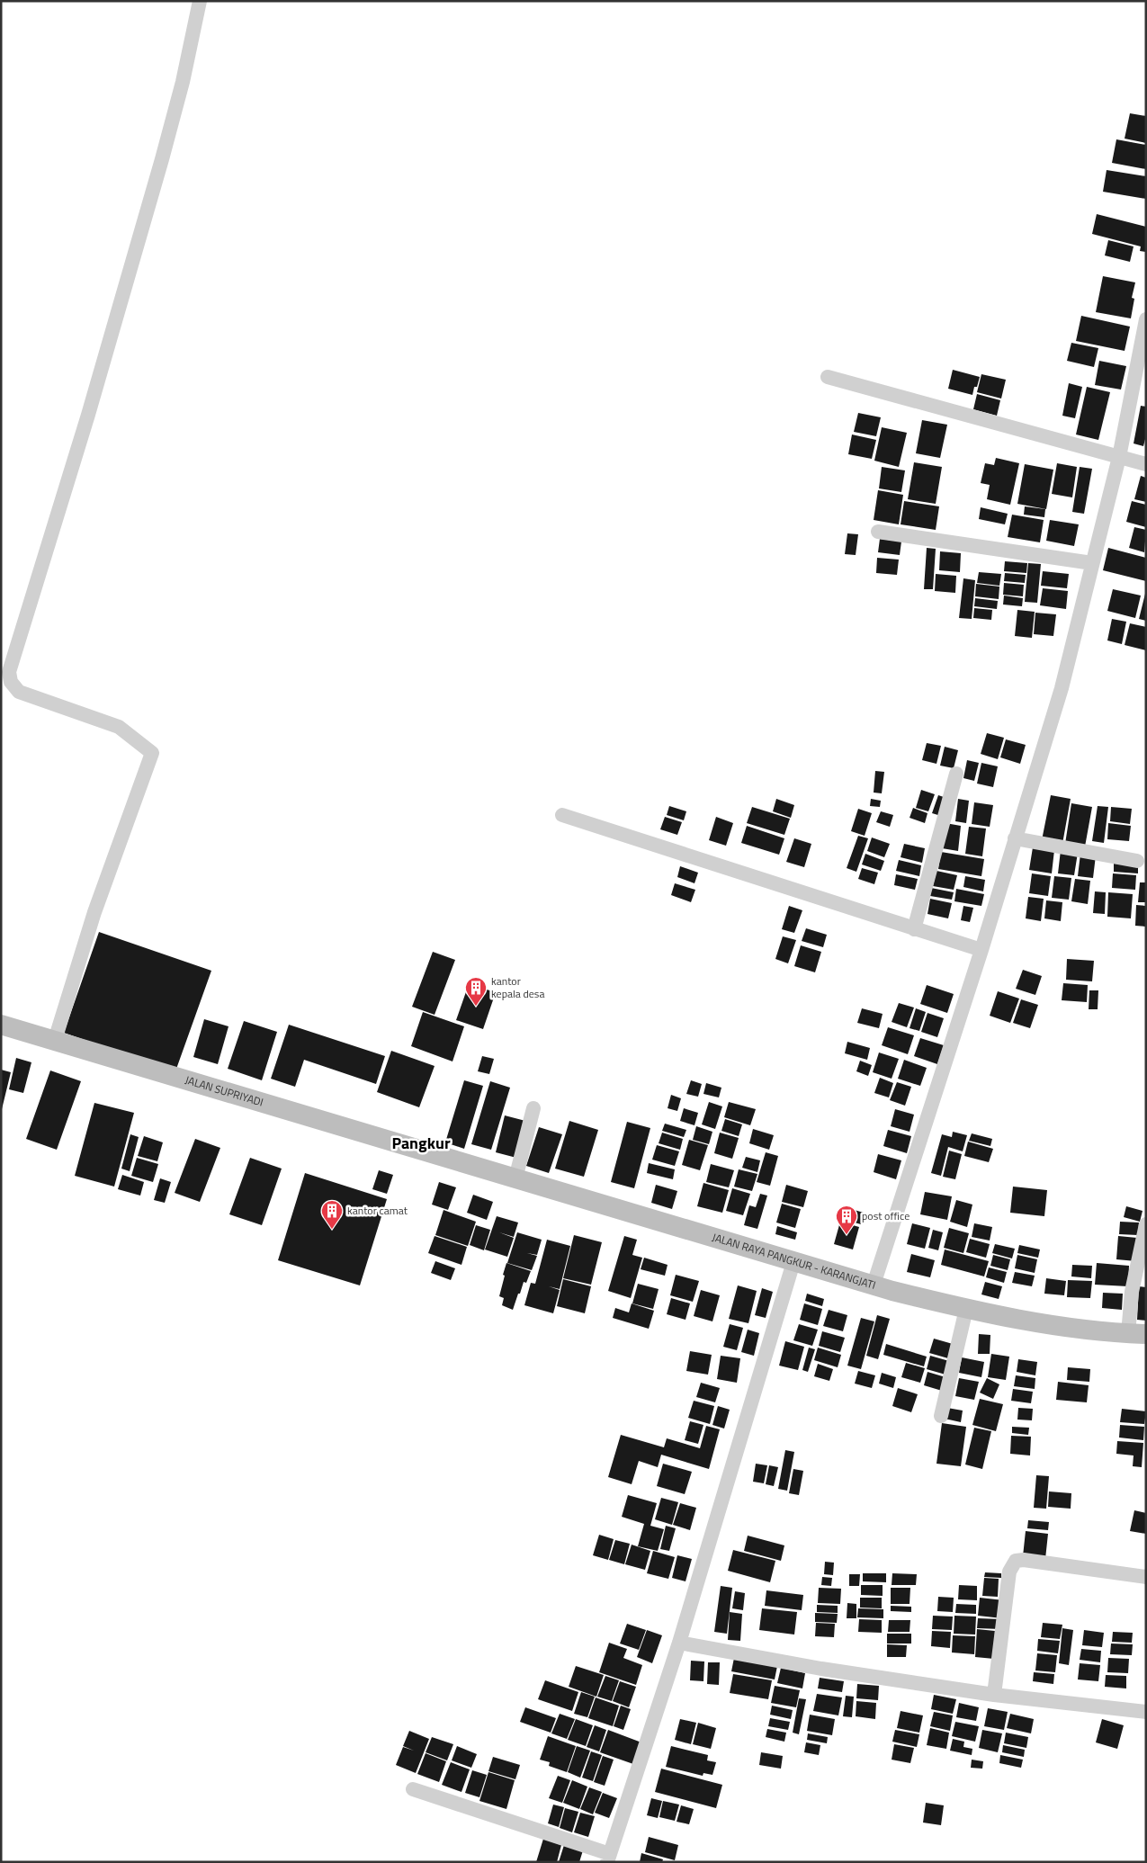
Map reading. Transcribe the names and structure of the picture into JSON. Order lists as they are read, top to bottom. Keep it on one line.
{"streets":{"main road":["JALAN SUPRIYADI","JALAN RAYA PANGKUR - KARANGJATI"]},"crossings":[["JALAN SUPRIYADI","JALAN RAYA PANGKUR - KARANGJATI"]],"districts":["Pangkur"],"places":{"building":["kantor kepala desa","kantor camat","post office"]}}
